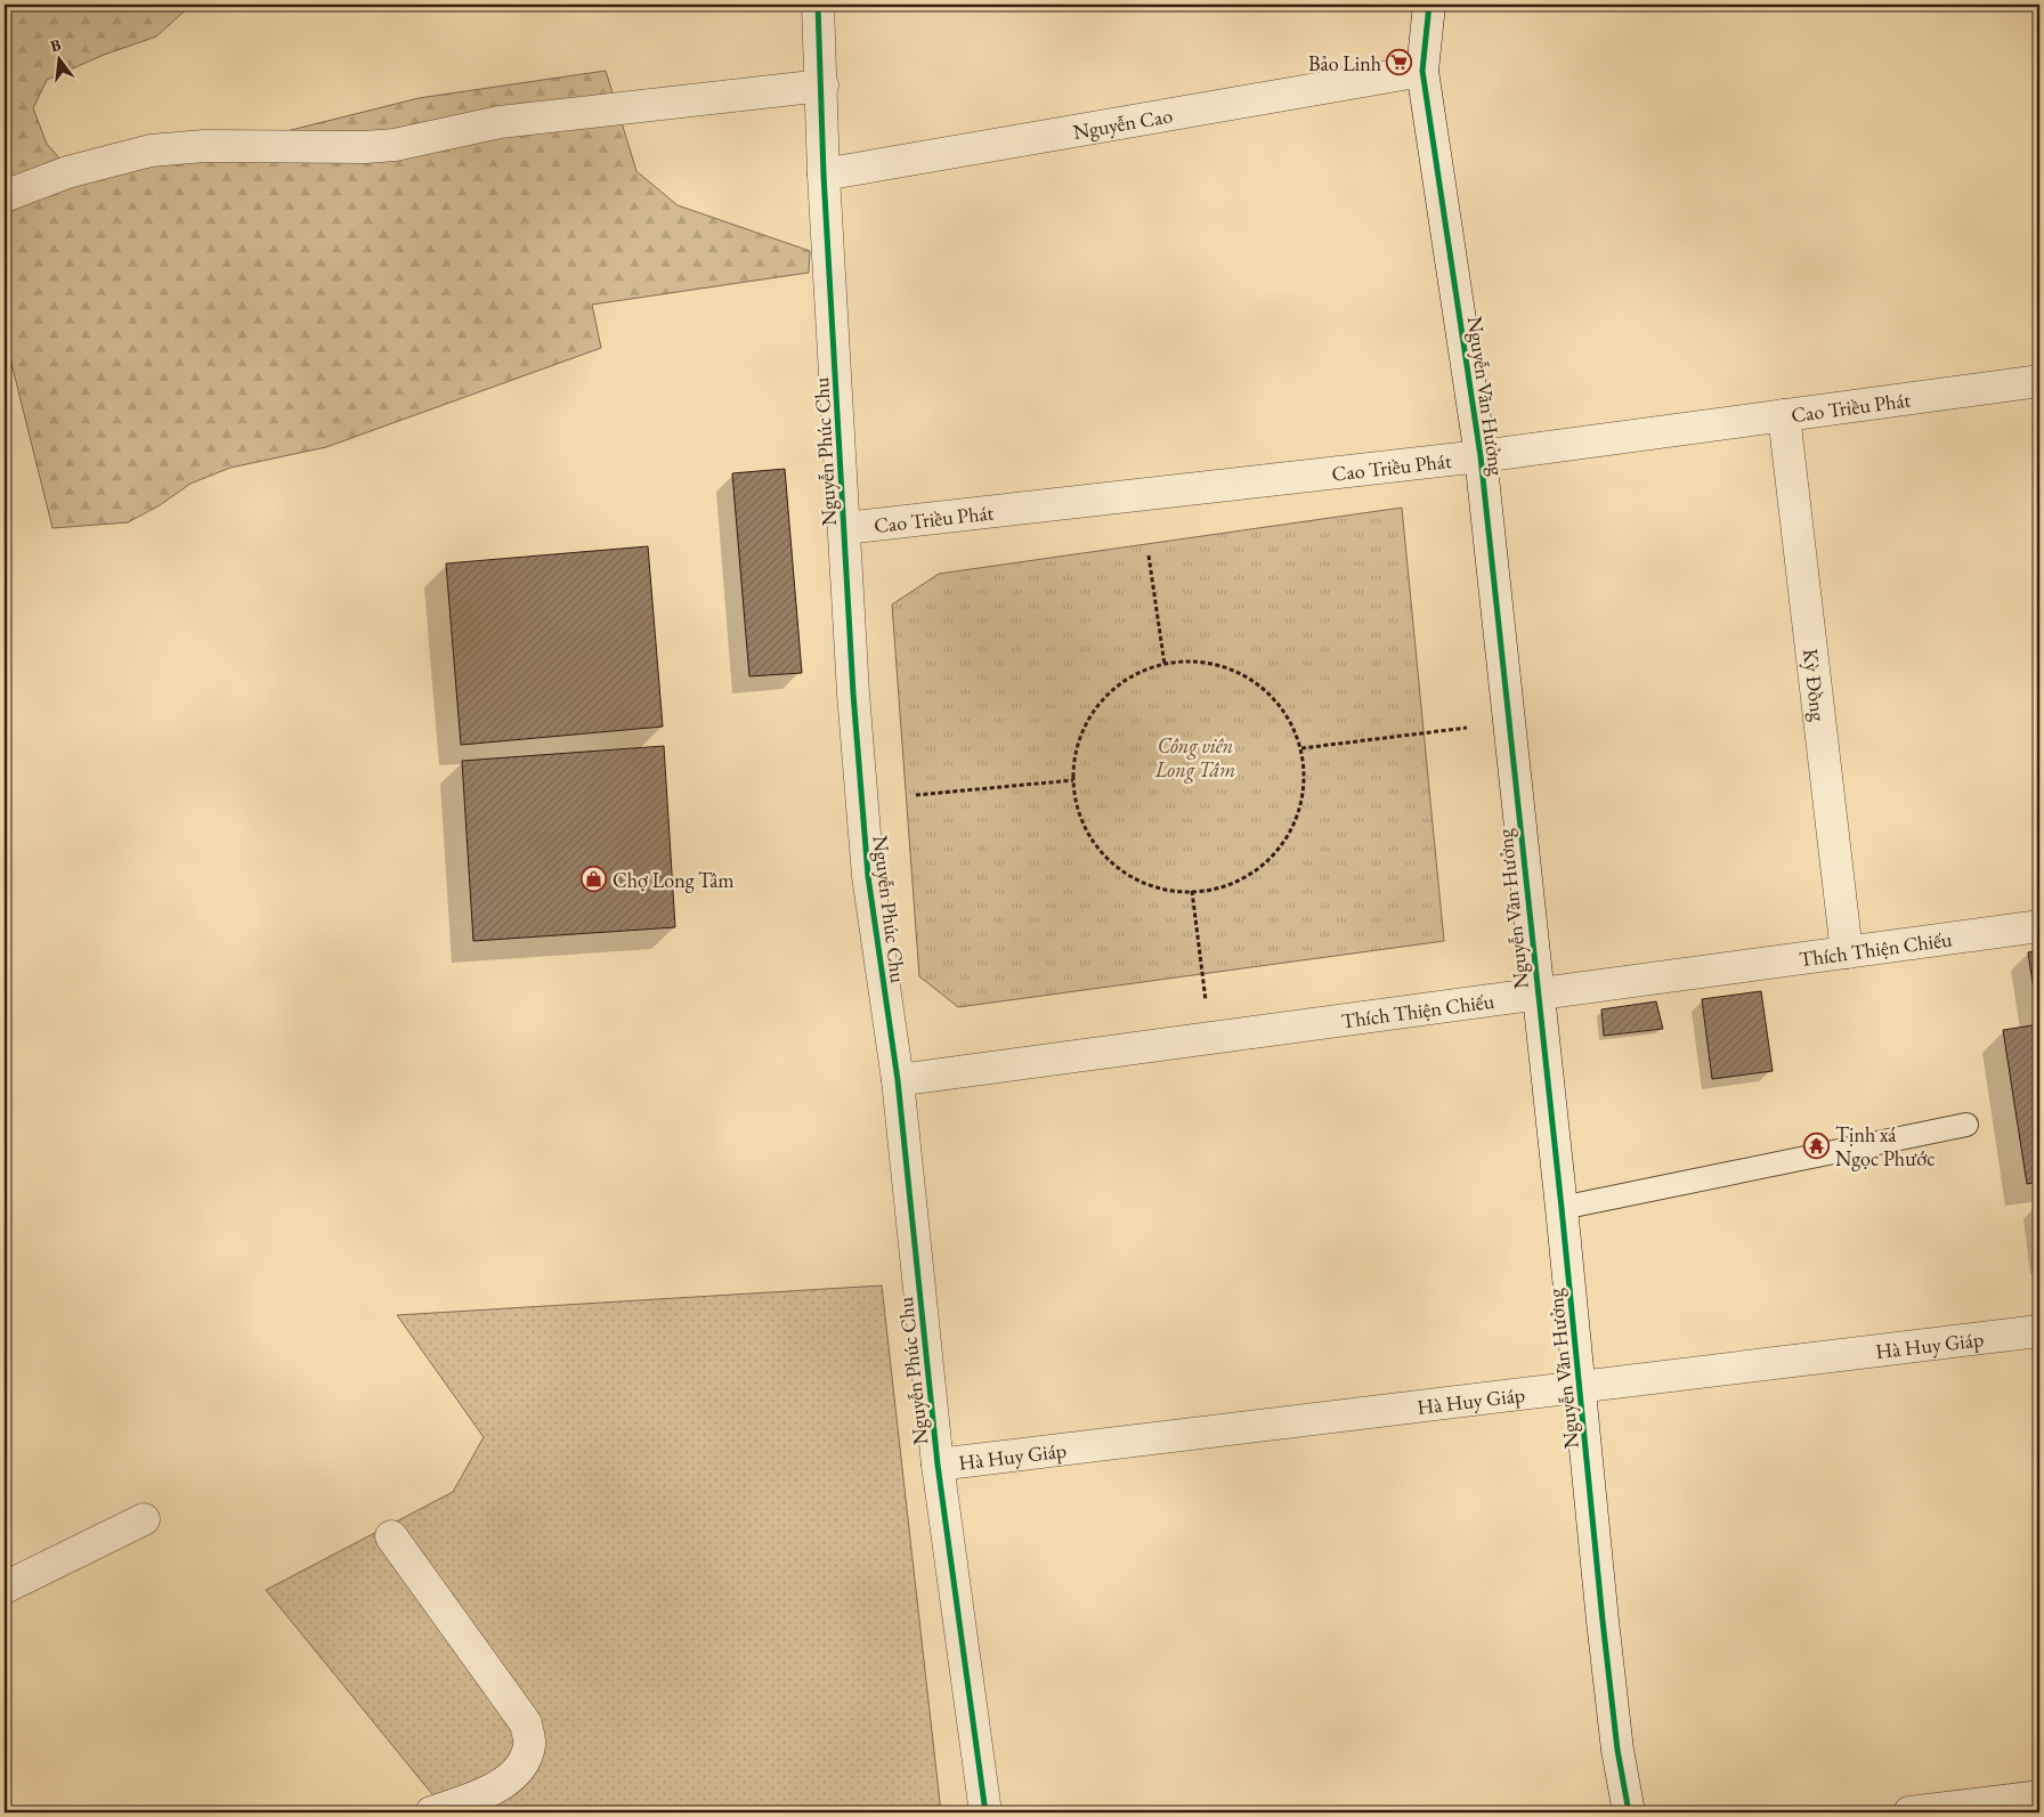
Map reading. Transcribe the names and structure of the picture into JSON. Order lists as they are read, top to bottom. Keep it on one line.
{"streets":{"street":["Nguyễn Cao","Nguyễn Văn Hưởng","Cao Triều Phát","Nguyễn Phúc Chu","Kỳ Đồng","Thích Thiện Chiếu","Hà Huy Giáp"]},"crossings":[["Nguyễn Cao","Nguyễn Văn Hưởng"],["Nguyễn Cao","Nguyễn Phúc Chu"],["Nguyễn Văn Hưởng","Cao Triều Phát"],["Nguyễn Văn Hưởng","Thích Thiện Chiếu"],["Nguyễn Văn Hưởng","Hà Huy Giáp"],["Cao Triều Phát","Nguyễn Phúc Chu"],["Cao Triều Phát","Kỳ Đồng"],["Nguyễn Phúc Chu","Thích Thiện Chiếu"],["Nguyễn Phúc Chu","Hà Huy Giáp"],["Kỳ Đồng","Thích Thiện Chiếu"]],"parks":["Công viên Long Tâm"],"places":{"supermarket":["Bảo Linh"],"shop":["Chợ Long Tâm"],"temple":["Tịnh xá Ngọc Phước"]},"north":"top"}
